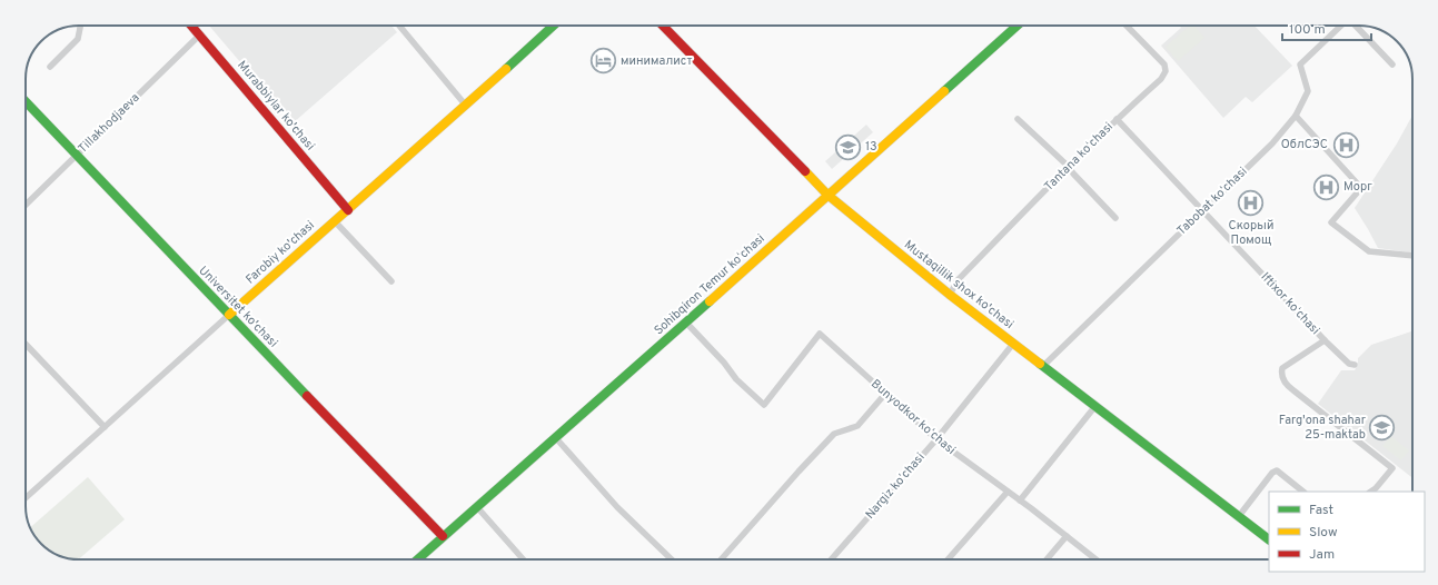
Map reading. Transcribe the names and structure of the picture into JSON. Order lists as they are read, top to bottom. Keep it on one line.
{"streets":{"main road":["Murabbiylar ko'chasi","Farobiy ko'chasi","Sohibqiron Temur koʻchasi","Mustaqillik shox ko'chasi","Universitet ko'chasi"],"street":["Tillakhodjaeva","Tantana koʻchasi","Tabobat koʻchasi","Iftixor koʻchasi","Bunyodkor koʻchasi","Nargiz koʻchasi"]},"crossings":[["Murabbiylar ko'chasi","Tillakhodjaeva"],["Murabbiylar ko'chasi","Farobiy ko'chasi"],["Tillakhodjaeva","Universitet ko'chasi"],["Tantana koʻchasi","Mustaqillik shox ko'chasi"],["Tantana koʻchasi","Iftixor koʻchasi"],["Tabobat koʻchasi","Mustaqillik shox ko'chasi"],["Tabobat koʻchasi","Iftixor koʻchasi"],["Farobiy ko'chasi","Universitet ko'chasi"],["Sohibqiron Temur koʻchasi","Mustaqillik shox ko'chasi"],["Sohibqiron Temur koʻchasi","Universitet ko'chasi"],["Sohibqiron Temur koʻchasi","Bunyodkor koʻchasi"],["Mustaqillik shox ko'chasi","Nargiz koʻchasi"],["Bunyodkor koʻchasi","Nargiz koʻchasi"]],"places":{"hotel":["минималист"],"hospital":["ОблСЭС","Морг","Скорый Помощ"],"school or university":["13","Farg'ona shahar 25-maktab"]},"legend":["Fast","Slow","Jam"],"scale_bar":"100 m"}
